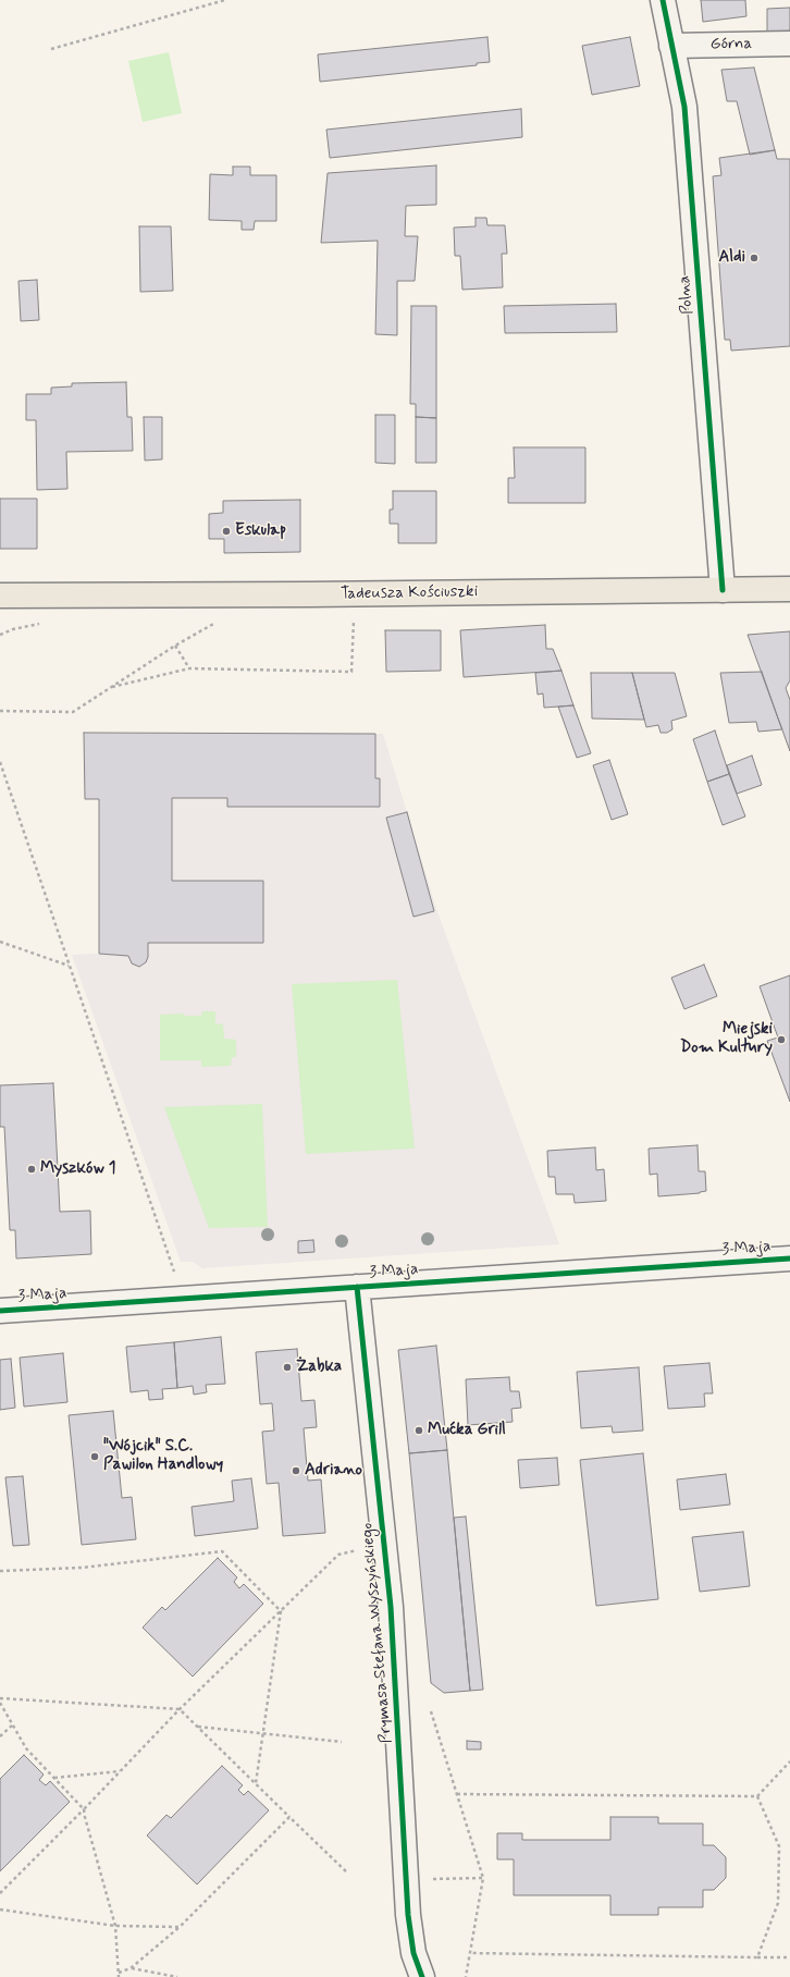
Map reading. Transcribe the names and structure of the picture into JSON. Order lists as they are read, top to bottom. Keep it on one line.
{"streets":{"main road":["Tadeusza Kościuszki"],"street":["Górna","Polna","3 Maja","Prymasa Stefana Wyszyńskiego"]},"crossings":[["Górna","Polna"],["Polna","Tadeusza Kościuszki"],["3 Maja","Prymasa Stefana Wyszyńskiego"]],"places":["Aldi","Eskulap","Miejski Dom Kultury","Myszków 1","Żabka","Mućka Grill","\"Wójcik\" S.C. Pawilon Handlowy","Adriano"]}
